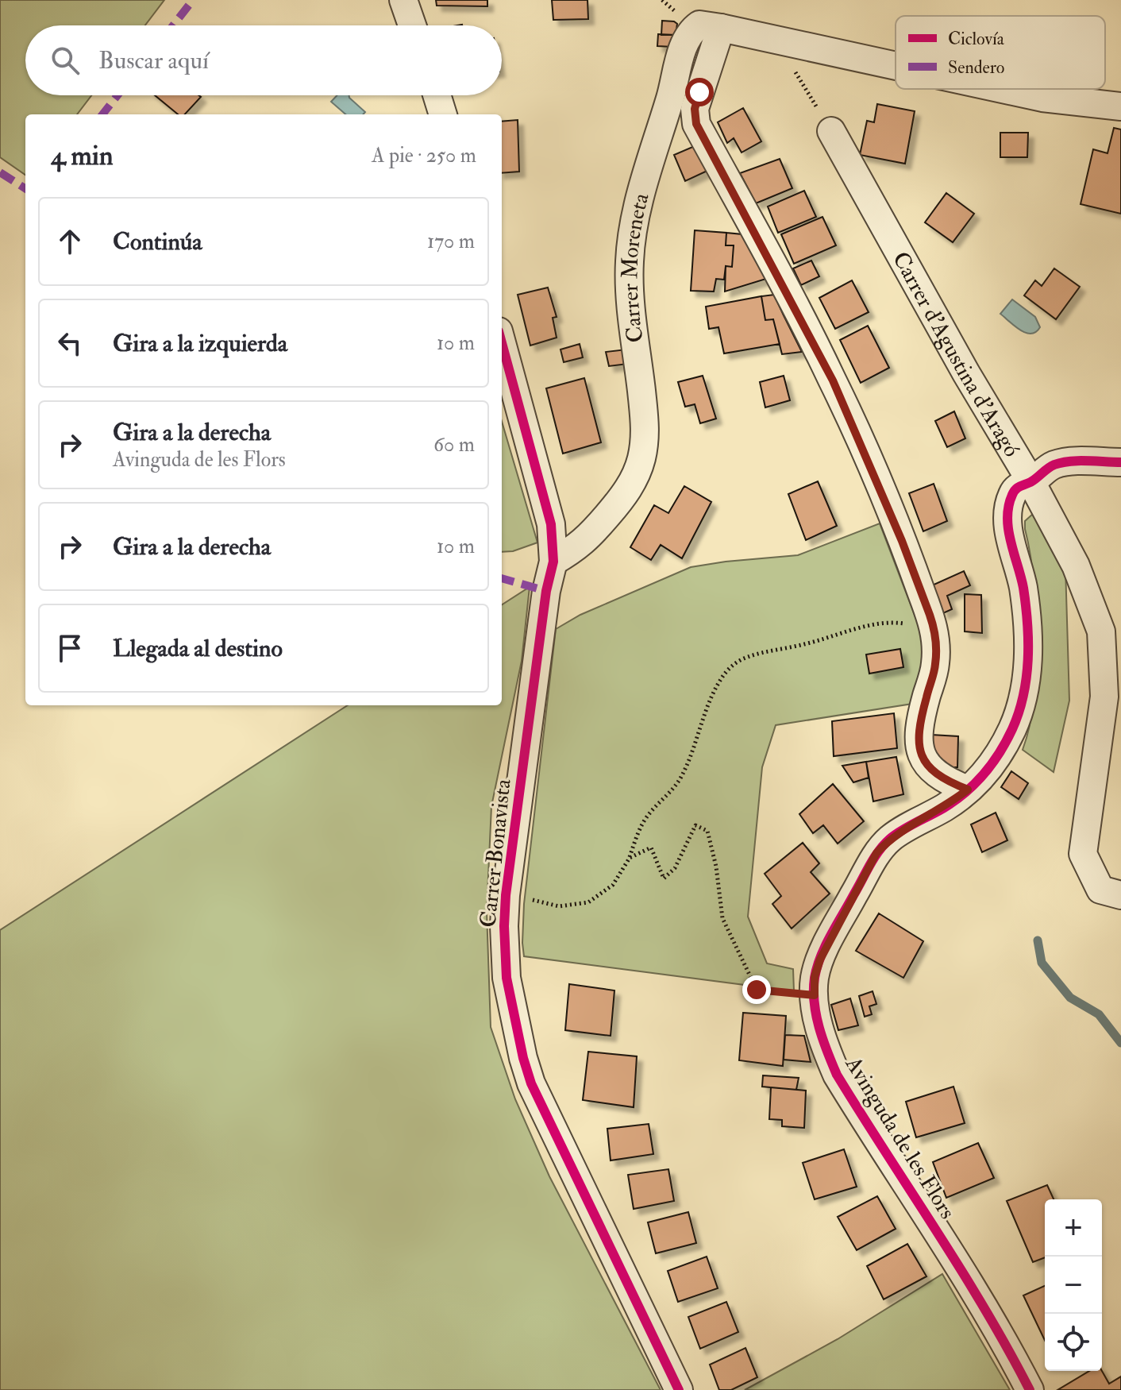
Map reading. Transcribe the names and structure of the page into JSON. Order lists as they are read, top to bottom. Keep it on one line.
{"streets":{"street":["Carrer Moreneta","Carrer d'Agustina d'Aragó","Carrer Bonavista","Avinguda de les Flors"]},"crossings":[["Carrer Moreneta","Carrer Bonavista"],["Carrer d'Agustina d'Aragó","Avinguda de les Flors"]],"legend":["Ciclovía","Sendero"],"page":{"search":"Buscar aquí","heading":["4 min","A pie · 250 m"],"list":[["Continúa","170 m"],["Gira a la izquierda","10 m"],["Gira a la derecha","Avinguda de les Flors","60 m"],["Gira a la derecha","10 m"],"Llegada al destino"],"map_buttons":["+","−"]}}
